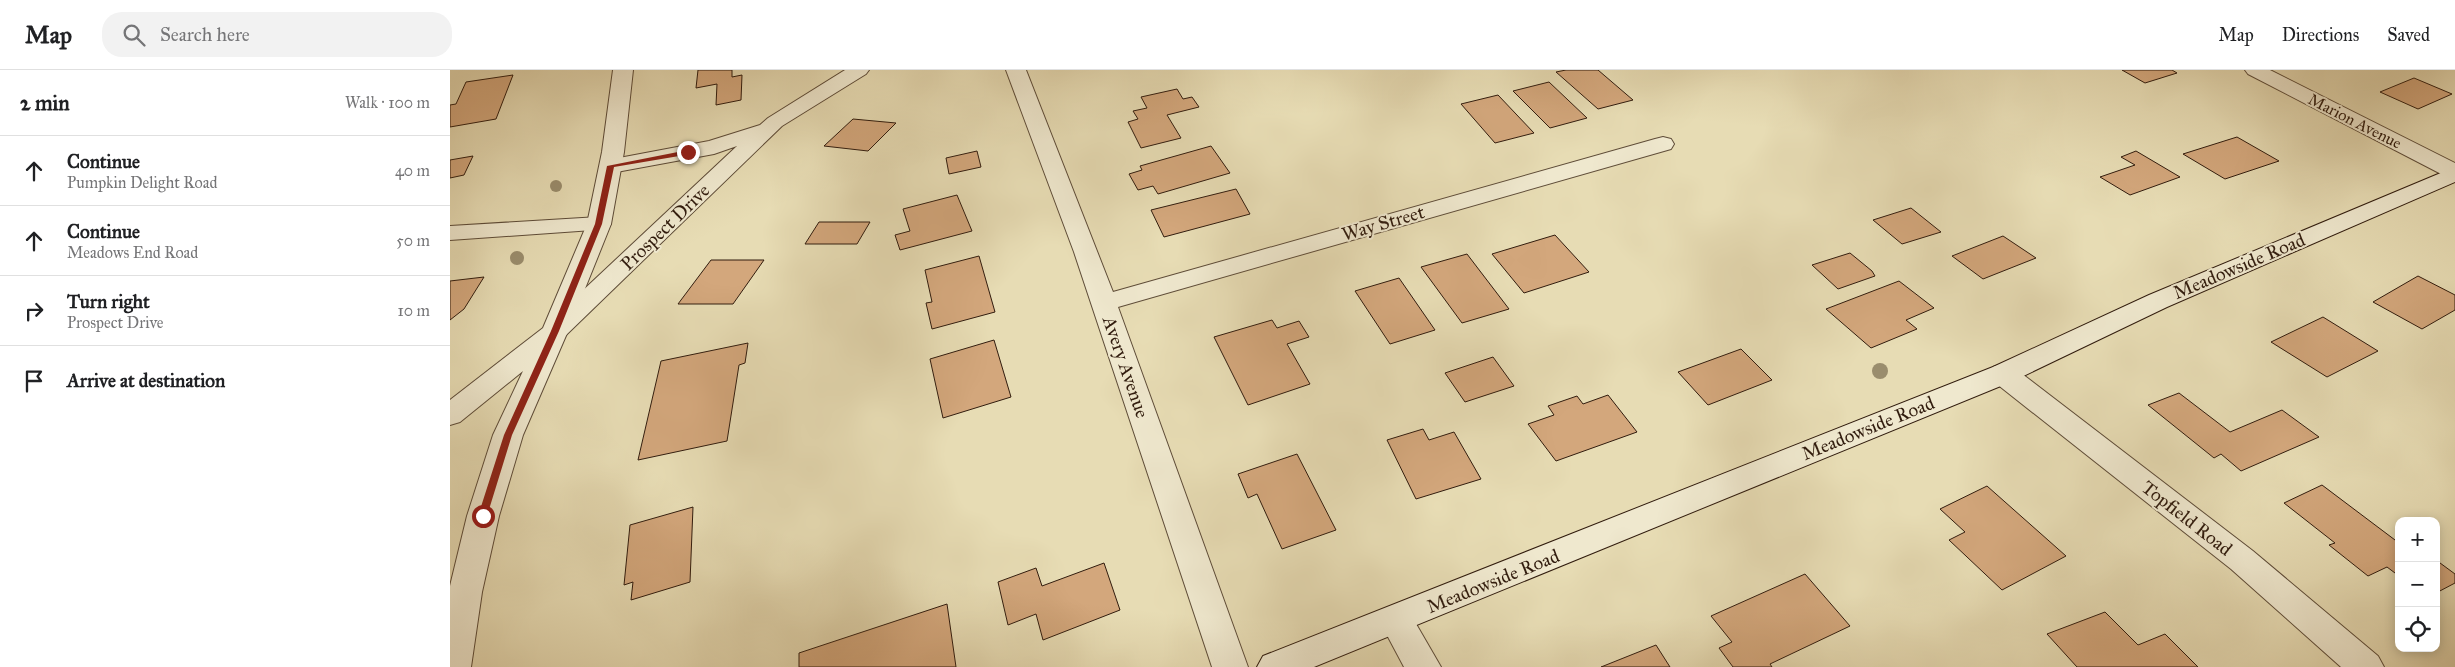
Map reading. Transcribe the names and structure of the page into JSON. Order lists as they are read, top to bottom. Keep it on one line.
{"streets":{"street":["Marion Avenue","Way Street","Prospect Drive","Meadowside Road","Avery Avenue","Topfield Road"]},"crossings":[["Marion Avenue","Meadowside Road"],["Way Street","Avery Avenue"],["Meadowside Road","Topfield Road"]],"page":{"header":"Map","search":"Search here","nav":["Map","Directions","Saved"],"heading":["2 min","Walk · 100 m"],"list":[["Continue","Pumpkin Delight Road","40 m"],["Continue","Meadows End Road","50 m"],["Turn right","Prospect Drive","10 m"],"Arrive at destination"],"map_buttons":["+","−"]}}
